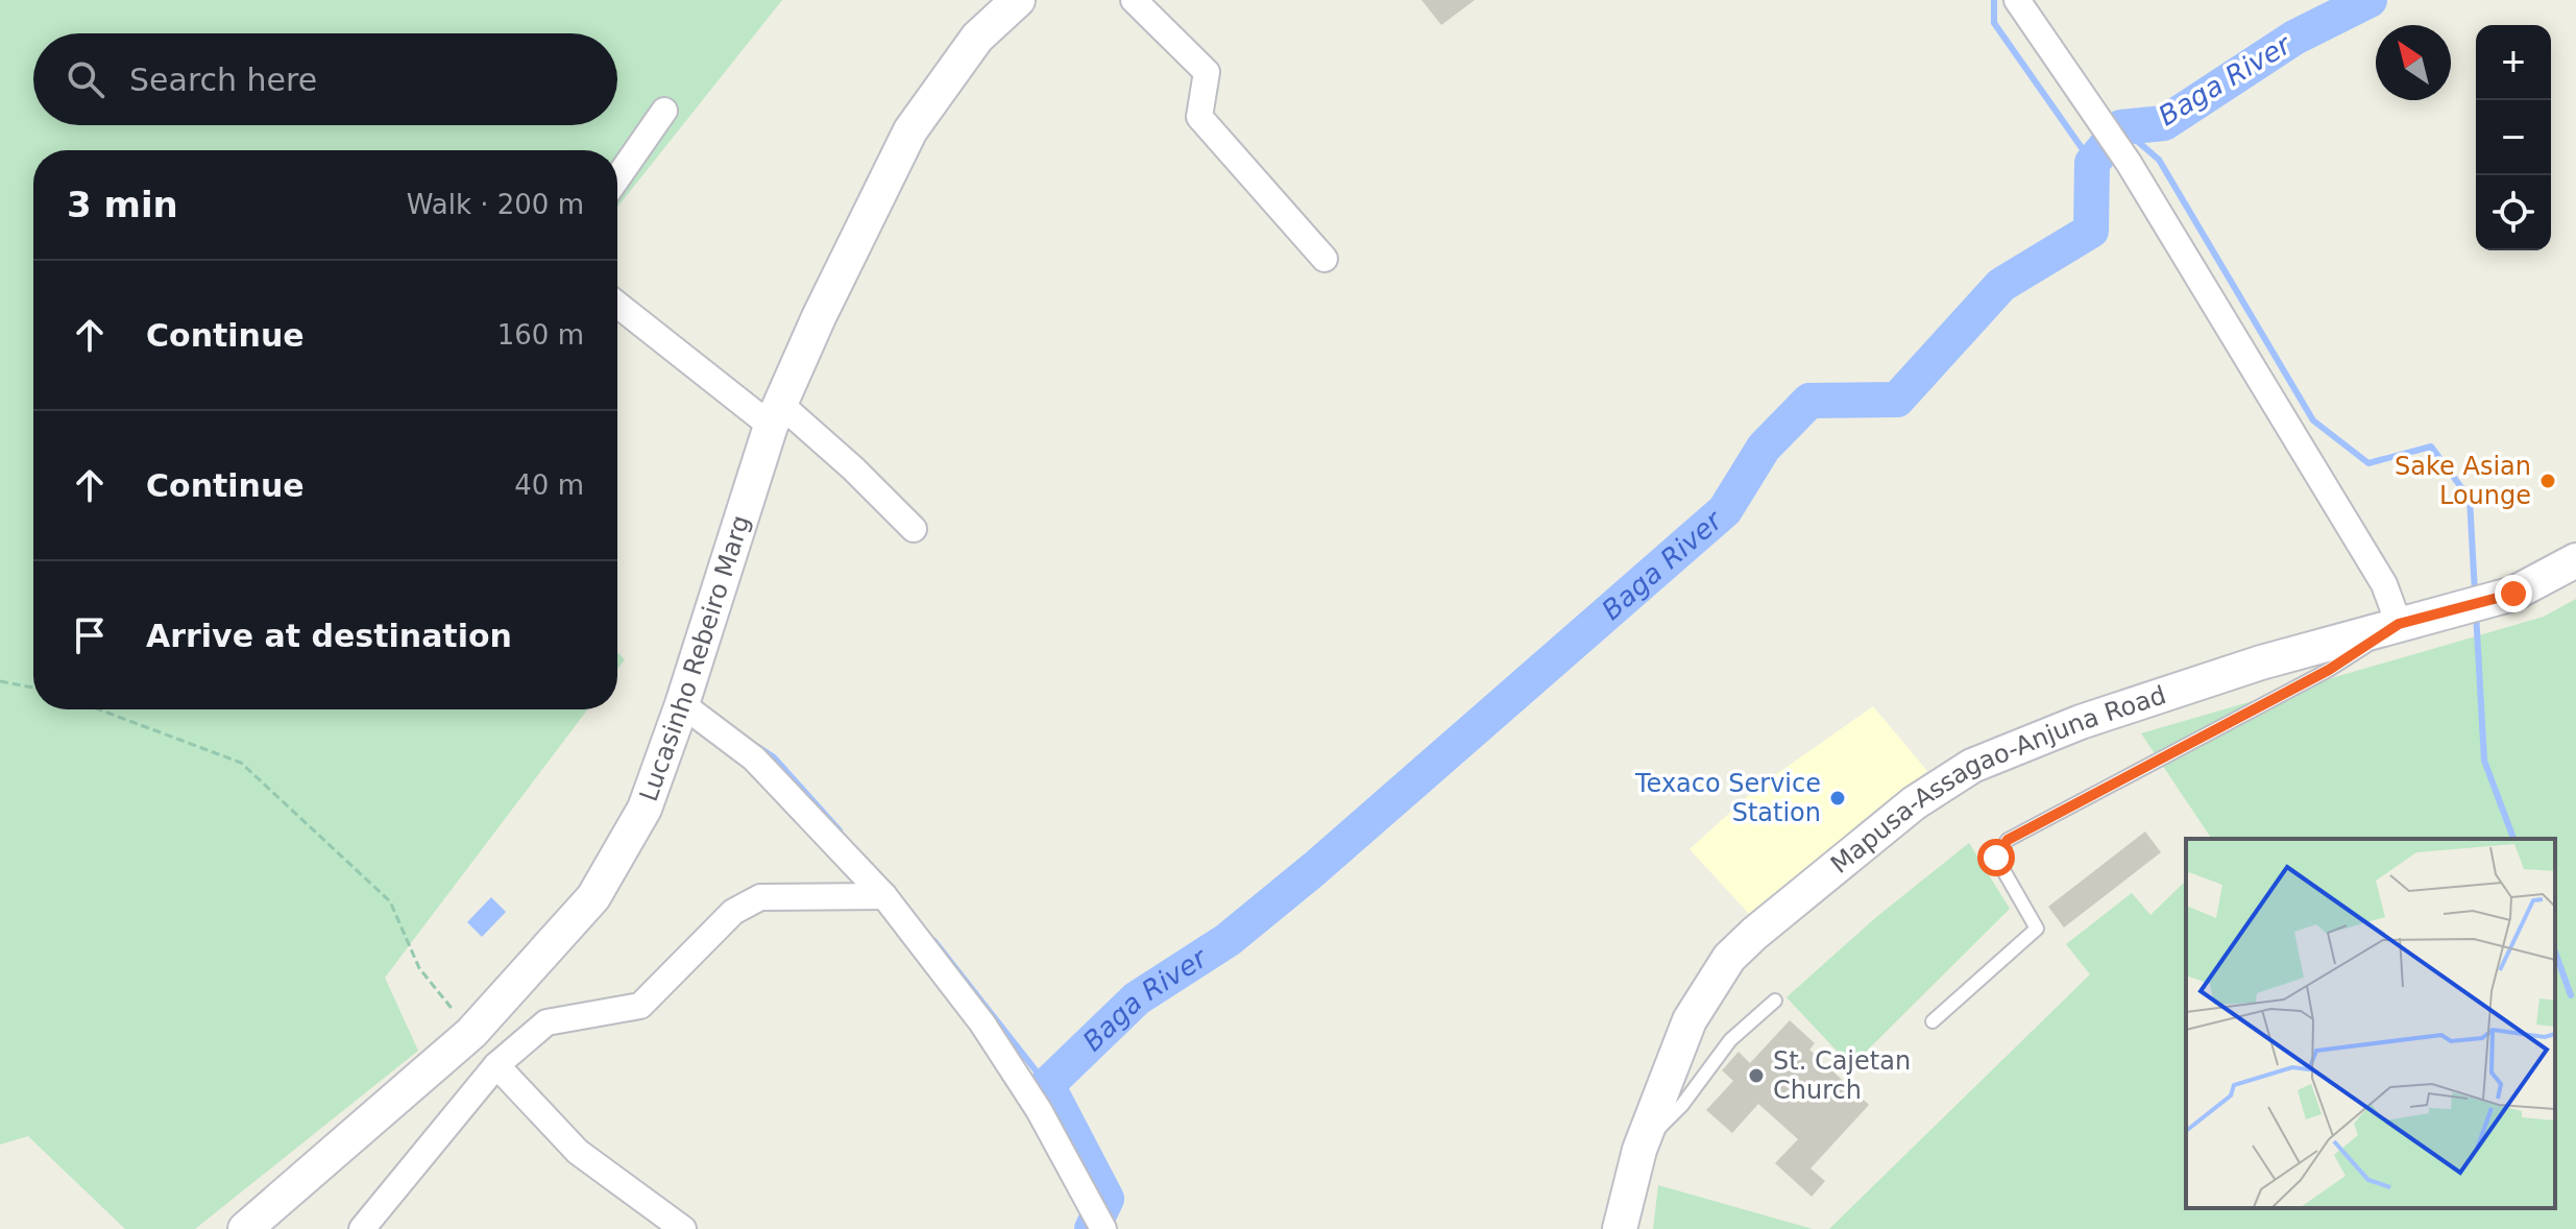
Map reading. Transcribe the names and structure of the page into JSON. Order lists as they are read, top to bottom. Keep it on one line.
{"streets":{"street":["Lucasinho Rebeiro Marg","Mapusa-Assagao-Anjuna Road"]},"water":["Baga River"],"places":["Sake Asian Lounge","Texaco Service Station","St. Cajetan Church"],"north":"top left","page":{"map_buttons":["+","−"],"search":"Search here","heading":["3 min","Walk · 200 m"],"list":[["Continue","160 m"],["Continue","40 m"],"Arrive at destination"]}}
